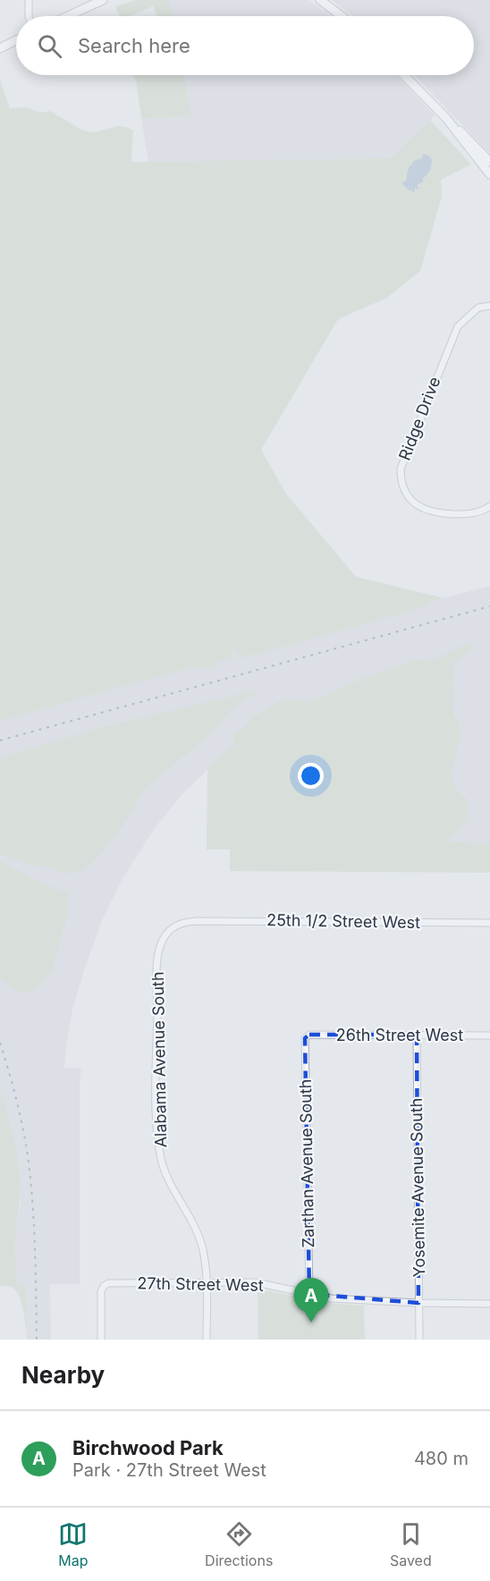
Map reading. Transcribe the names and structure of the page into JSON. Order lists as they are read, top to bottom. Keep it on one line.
{"streets":{"street":["Ridge Drive","25th 1/2 Street West","26th Street West","Alabama Avenue South","Zarthan Avenue South","Yosemite Avenue South","27th Street West"]},"crossings":[["25th 1/2 Street West","Alabama Avenue South"],["26th Street West","Zarthan Avenue South"],["26th Street West","Yosemite Avenue South"],["Alabama Avenue South","27th Street West"],["Zarthan Avenue South","27th Street West"],["Yosemite Avenue South","27th Street West"]],"page":{"search":"Search here","pins":"A","heading":"Nearby","list":[{"mark":"A","name":"Birchwood Park","note":"Park · 27th Street West","value":"480 m"}],"nav":["Map","Directions","Saved"]}}
